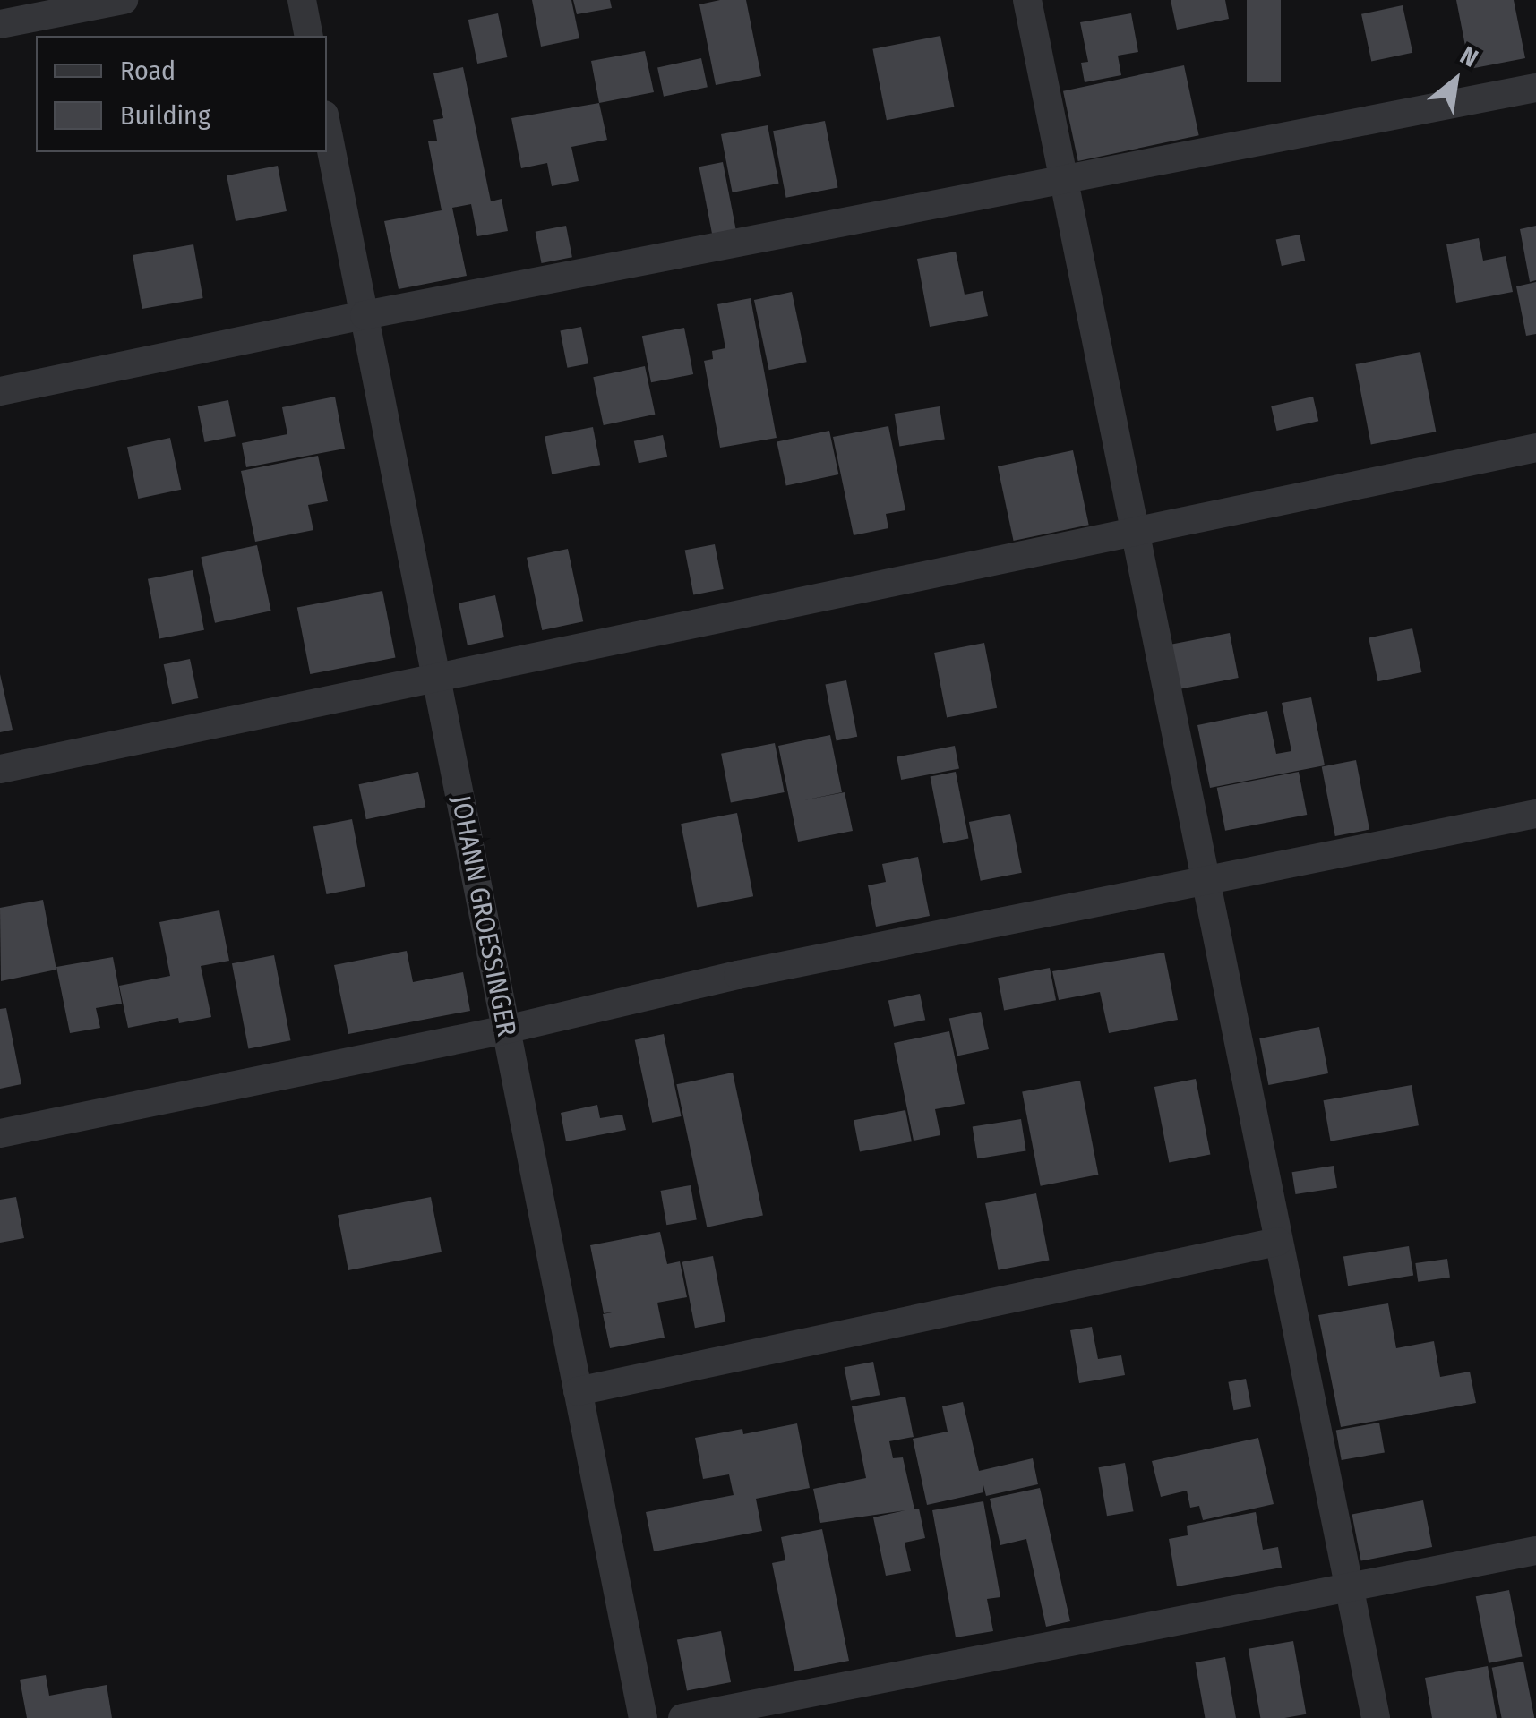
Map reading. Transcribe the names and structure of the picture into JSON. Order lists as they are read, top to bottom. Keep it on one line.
{"streets":{"street":["JOHANN GROESSINGER"]},"legend":["Road","Building"],"north":"top right"}
